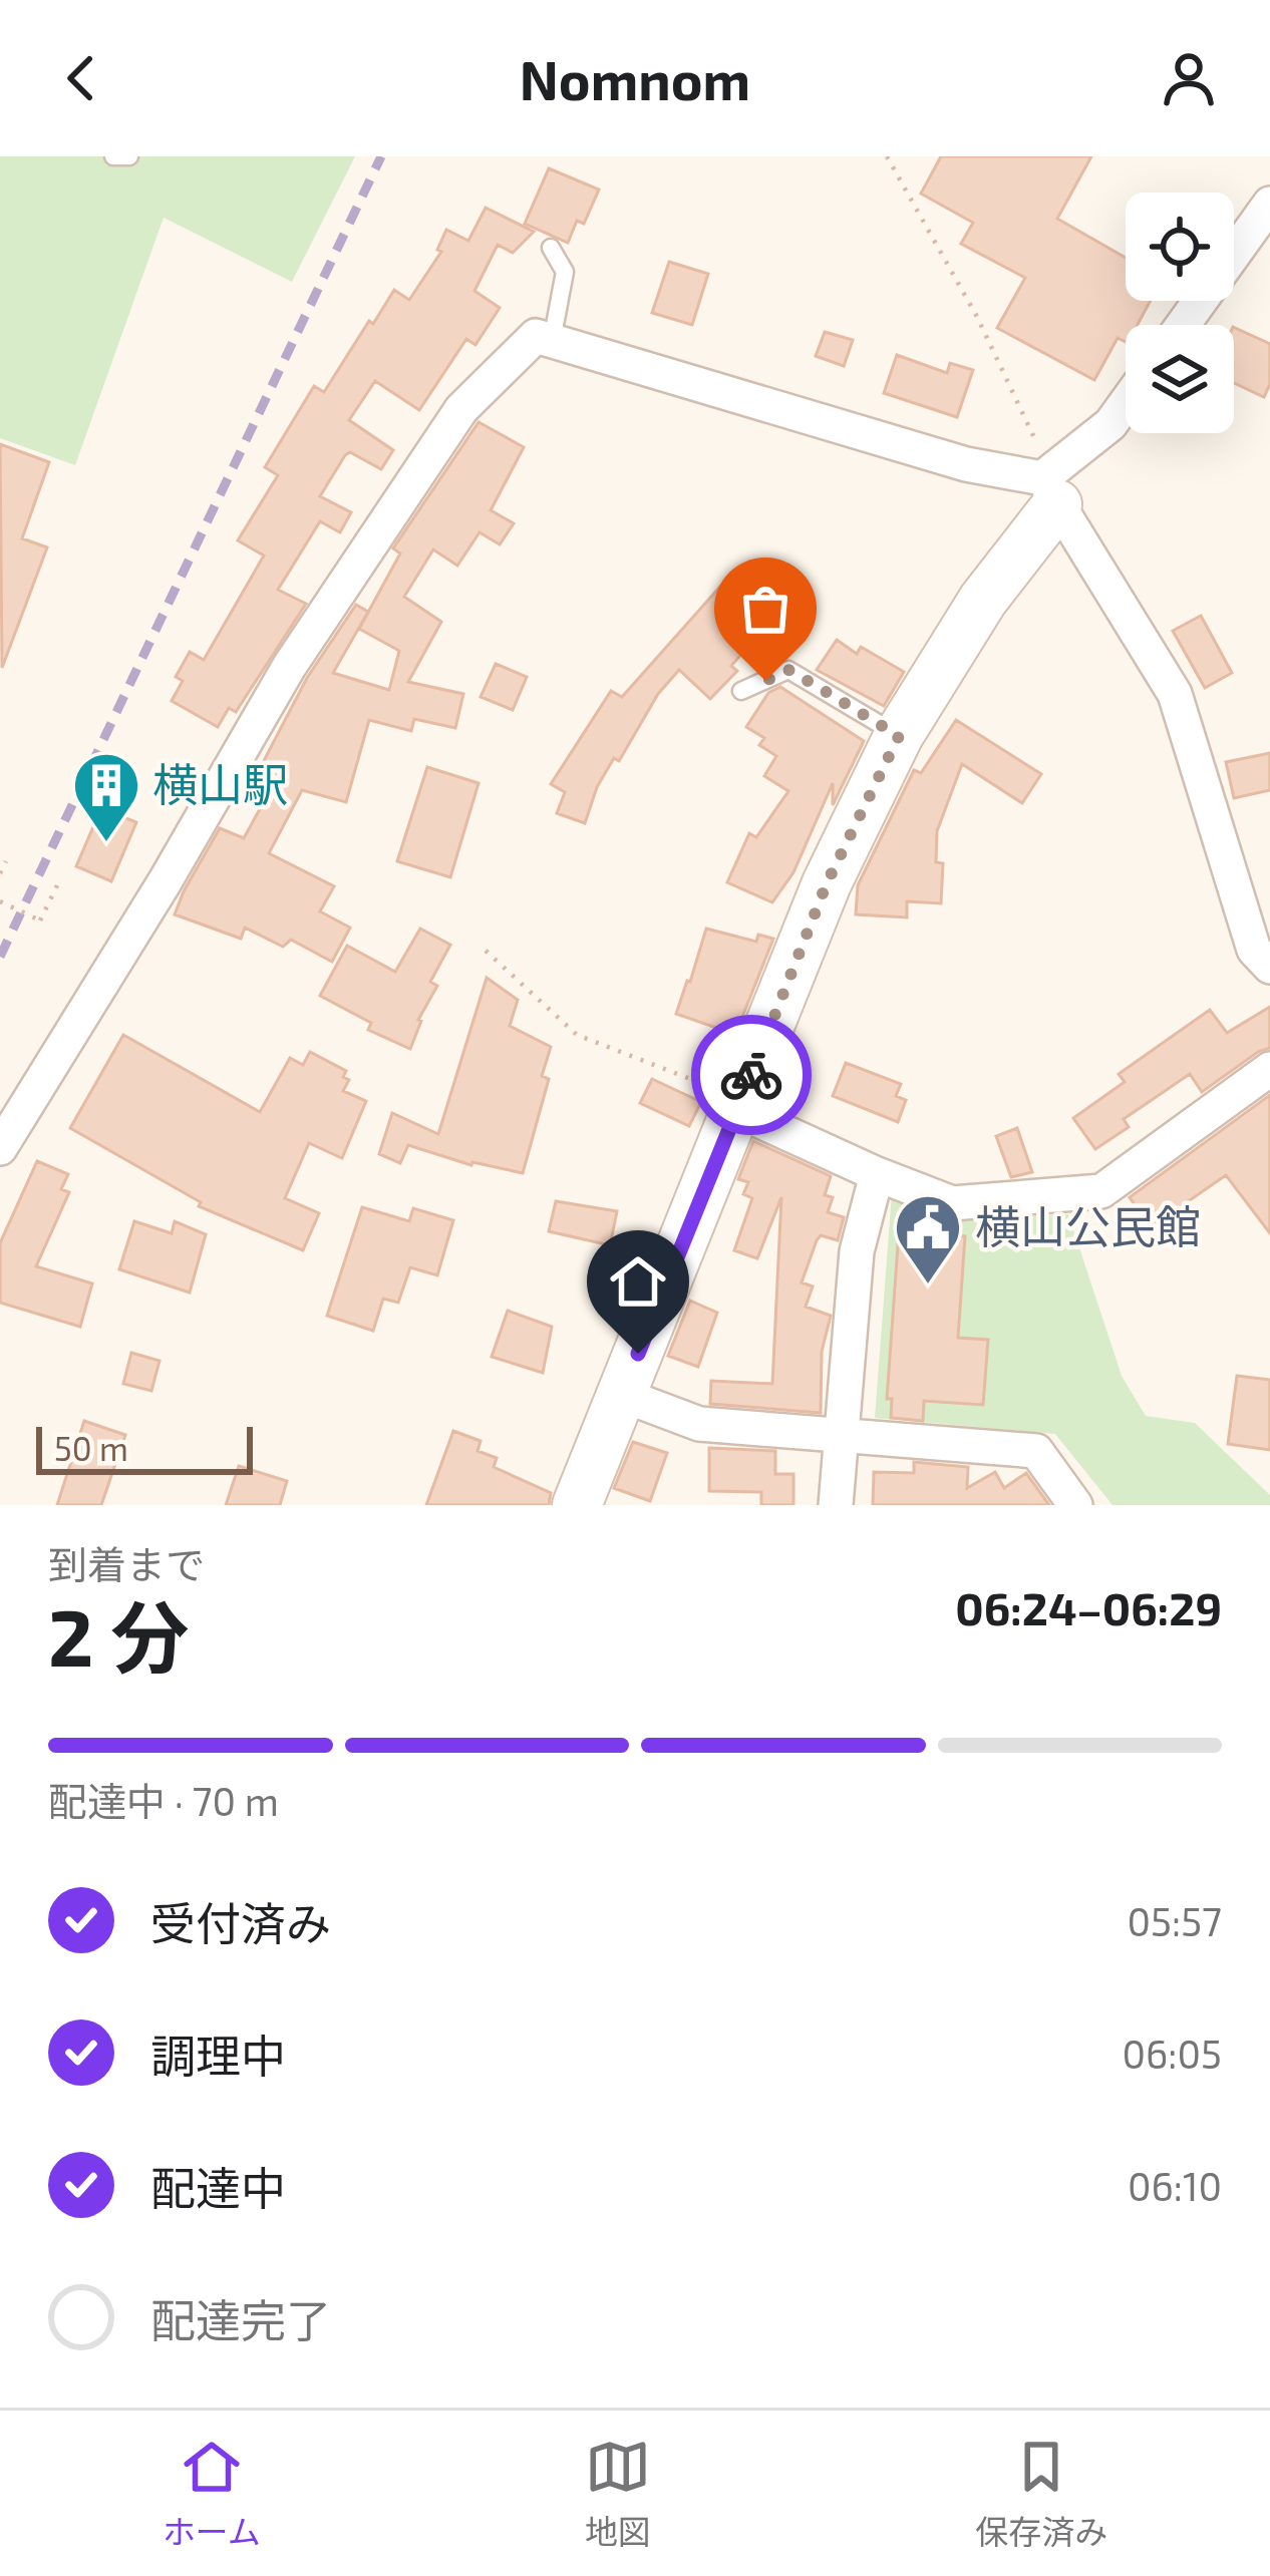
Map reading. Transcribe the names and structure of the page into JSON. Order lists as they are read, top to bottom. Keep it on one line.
{"places":{"building":["横山駅"],"public building":["横山公民館"]},"scale_bar":"50 m","page":{"header":"Nomnom","scale":"50 m","heading":["2 分","到着まで","06:24–06:29"],"bar":"配達中 · 70 m","list":[["受付済み","05:57"],["調理中","06:05"],["配達中","06:10"],"配達完了"],"tabs":["ホーム","地図","保存済み"]}}
